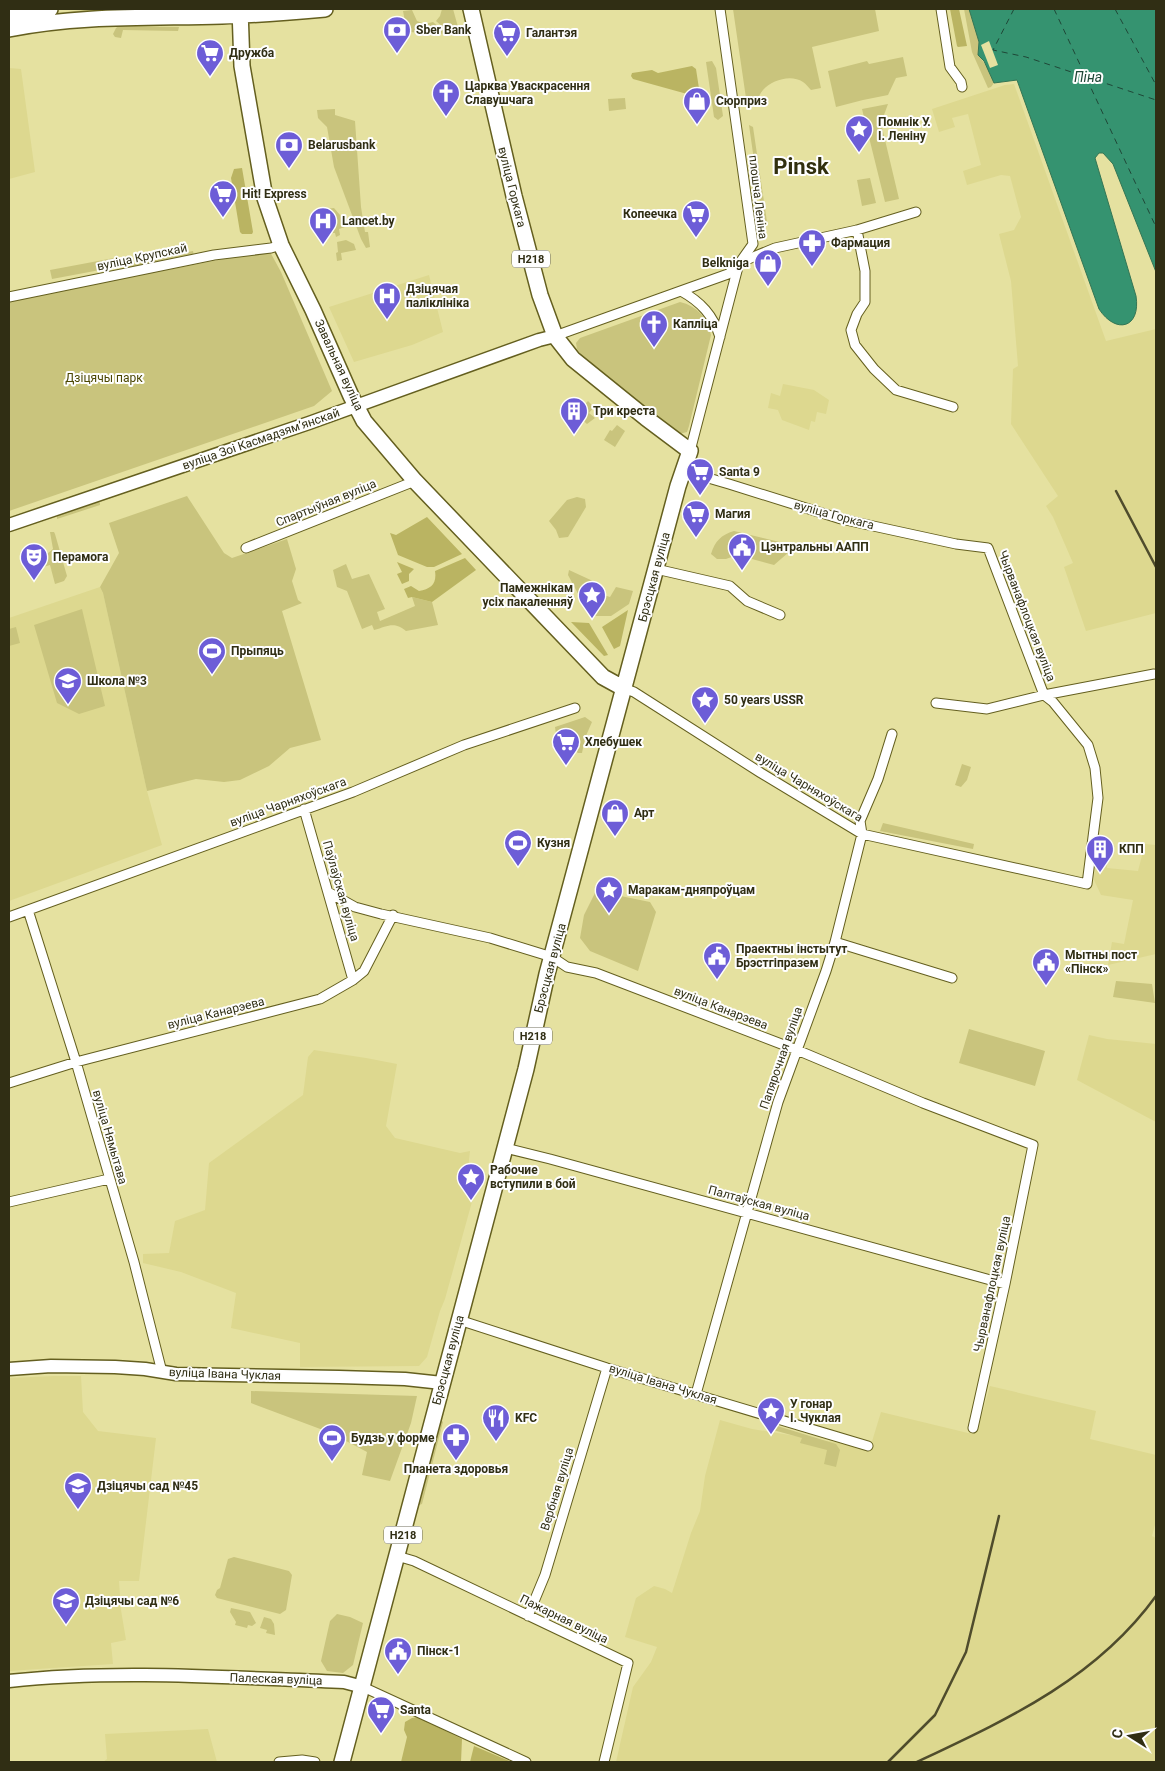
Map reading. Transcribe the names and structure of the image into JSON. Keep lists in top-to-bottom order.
{
  "streets": {
    "main road": [
      "вуліца Горкага",
      "Н218",
      "Завальная вуліца",
      "Брэсцкая вуліца"
    ],
    "street": [
      "плошча Леніна",
      "вуліца Крупскай",
      "вуліца Зоі Касмадзямʼянскай",
      "Спартыўная вуліца",
      "Чырванафлоцкая вуліца",
      "вуліца Чарняхоўскага",
      "Паўлаўская вуліца",
      "вуліца Канарэева",
      "Папярочная вуліца",
      "вуліца Нямытава",
      "Палтаўская вуліца",
      "вуліца Івана Чуклая",
      "Вербная вуліца",
      "Пажарная вуліца",
      "Палеская вуліца"
    ]
  },
  "crossings": [
    ["вуліца Горкага", "вуліца Зоі Касмадзямʼянскай"],
    ["вуліца Горкага", "Брэсцкая вуліца"],
    ["вуліца Горкага", "Чырванафлоцкая вуліца"],
    ["плошча Леніна", "вуліца Зоі Касмадзямʼянскай"],
    ["плошча Леніна", "Брэсцкая вуліца"],
    ["вуліца Крупскай", "Завальная вуліца"],
    ["Завальная вуліца", "вуліца Зоі Касмадзямʼянскай"],
    ["Завальная вуліца", "Спартыўная вуліца"],
    ["Завальная вуліца", "Брэсцкая вуліца"],
    ["Завальная вуліца", "вуліца Чарняхоўскага"],
    ["вуліца Зоі Касмадзямʼянскай", "Брэсцкая вуліца"],
    ["Брэсцкая вуліца", "вуліца Чарняхоўскага"],
    ["Брэсцкая вуліца", "вуліца Канарэева"],
    ["Брэсцкая вуліца", "Палтаўская вуліца"],
    ["Брэсцкая вуліца", "вуліца Івана Чуклая"],
    ["Брэсцкая вуліца", "Пажарная вуліца"],
    ["Брэсцкая вуліца", "Палеская вуліца"],
    ["Чырванафлоцкая вуліца", "вуліца Чарняхоўскага"],
    ["Чырванафлоцкая вуліца", "вуліца Канарэева"],
    ["Чырванафлоцкая вуліца", "Палтаўская вуліца"],
    ["вуліца Чарняхоўскага", "Паўлаўская вуліца"],
    ["вуліца Чарняхоўскага", "Папярочная вуліца"],
    ["вуліца Чарняхоўскага", "вуліца Нямытава"],
    ["Паўлаўская вуліца", "вуліца Канарэева"],
    ["вуліца Канарэева", "Папярочная вуліца"],
    ["вуліца Канарэева", "вуліца Нямытава"],
    ["Папярочная вуліца", "Палтаўская вуліца"],
    ["Папярочная вуліца", "вуліца Івана Чуклая"],
    ["вуліца Нямытава", "вуліца Івана Чуклая"],
    ["вуліца Івана Чуклая", "Вербная вуліца"],
    ["Вербная вуліца", "Пажарная вуліца"]
  ],
  "districts": ["Pinsk"],
  "water": ["Піна"],
  "parks": ["Дзіцячы парк"],
  "places": {
    "bank": ["Sber Bank", "Belarusbank"],
    "supermarket": [
      "Галантэя",
      "Дружба",
      "Hit! Express",
      "Копеечка",
      "Santa 9",
      "Магия",
      "Хлебушек",
      "Santa"
    ],
    "church": ["Царква Уваскрасення Славушчага", "Капліца"],
    "shop": ["Сюрприз", "Belkniga", "Арт"],
    "place": [
      "Помнік У. І. Леніну",
      "Памежнікам усіх пакаленняў",
      "50 years USSR",
      "Маракам-дняпроўцам",
      "Рабочие вступили в бой",
      "У гонар І. Чуклая"
    ],
    "hospital": ["Lancet.by", "Дзіцячая паліклініка"],
    "pharmacy": ["Фармация", "Планета здоровья"],
    "building": ["Три креста", "КПП"],
    "public building": [
      "Цэнтральны ААПП",
      "Праектны інстытут Брэстгіпразем",
      "Мытны пост «Пінск»",
      "Пінск-1"
    ],
    "theatre": ["Перамога"],
    "sports": ["Прыпяць", "Кузня", "Будзь у форме"],
    "school or university": ["Школа №3", "Дзіцячы сад №45", "Дзіцячы сад №6"],
    "restaurant": ["KFC"]
  },
  "north": "left"
}
